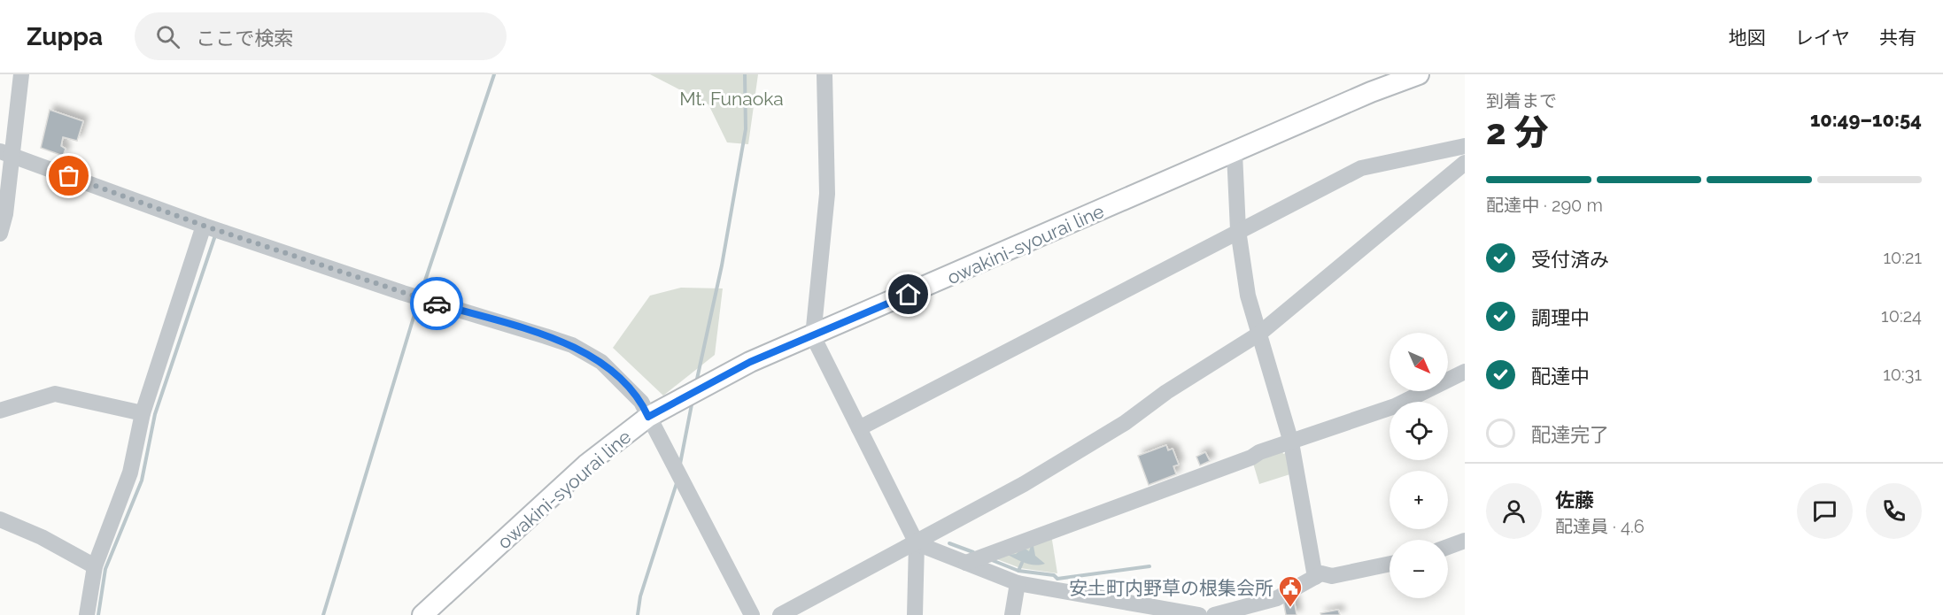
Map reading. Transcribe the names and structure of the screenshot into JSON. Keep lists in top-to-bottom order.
{
  "streets": {
    "main road": ["owakini-syourai line"]
  },
  "parks": ["Mt. Funaoka"],
  "places": {
    "public building": ["安土町内野草の根集会所"]
  },
  "north": "bottom right",
  "page": {
    "header": "Zuppa",
    "search": "ここで検索",
    "nav": ["地図", "レイヤ", "共有"],
    "heading": ["2 分", "到着まで", "10:49–10:54"],
    "panel": ["佐藤", "配達員 · 4.6"],
    "bar": "配達中 · 290 m",
    "list": [
      ["受付済み", "10:21"],
      ["調理中", "10:24"],
      ["配達中", "10:31"],
      "配達完了"
    ],
    "map_buttons": ["+", "−"]
  }
}
